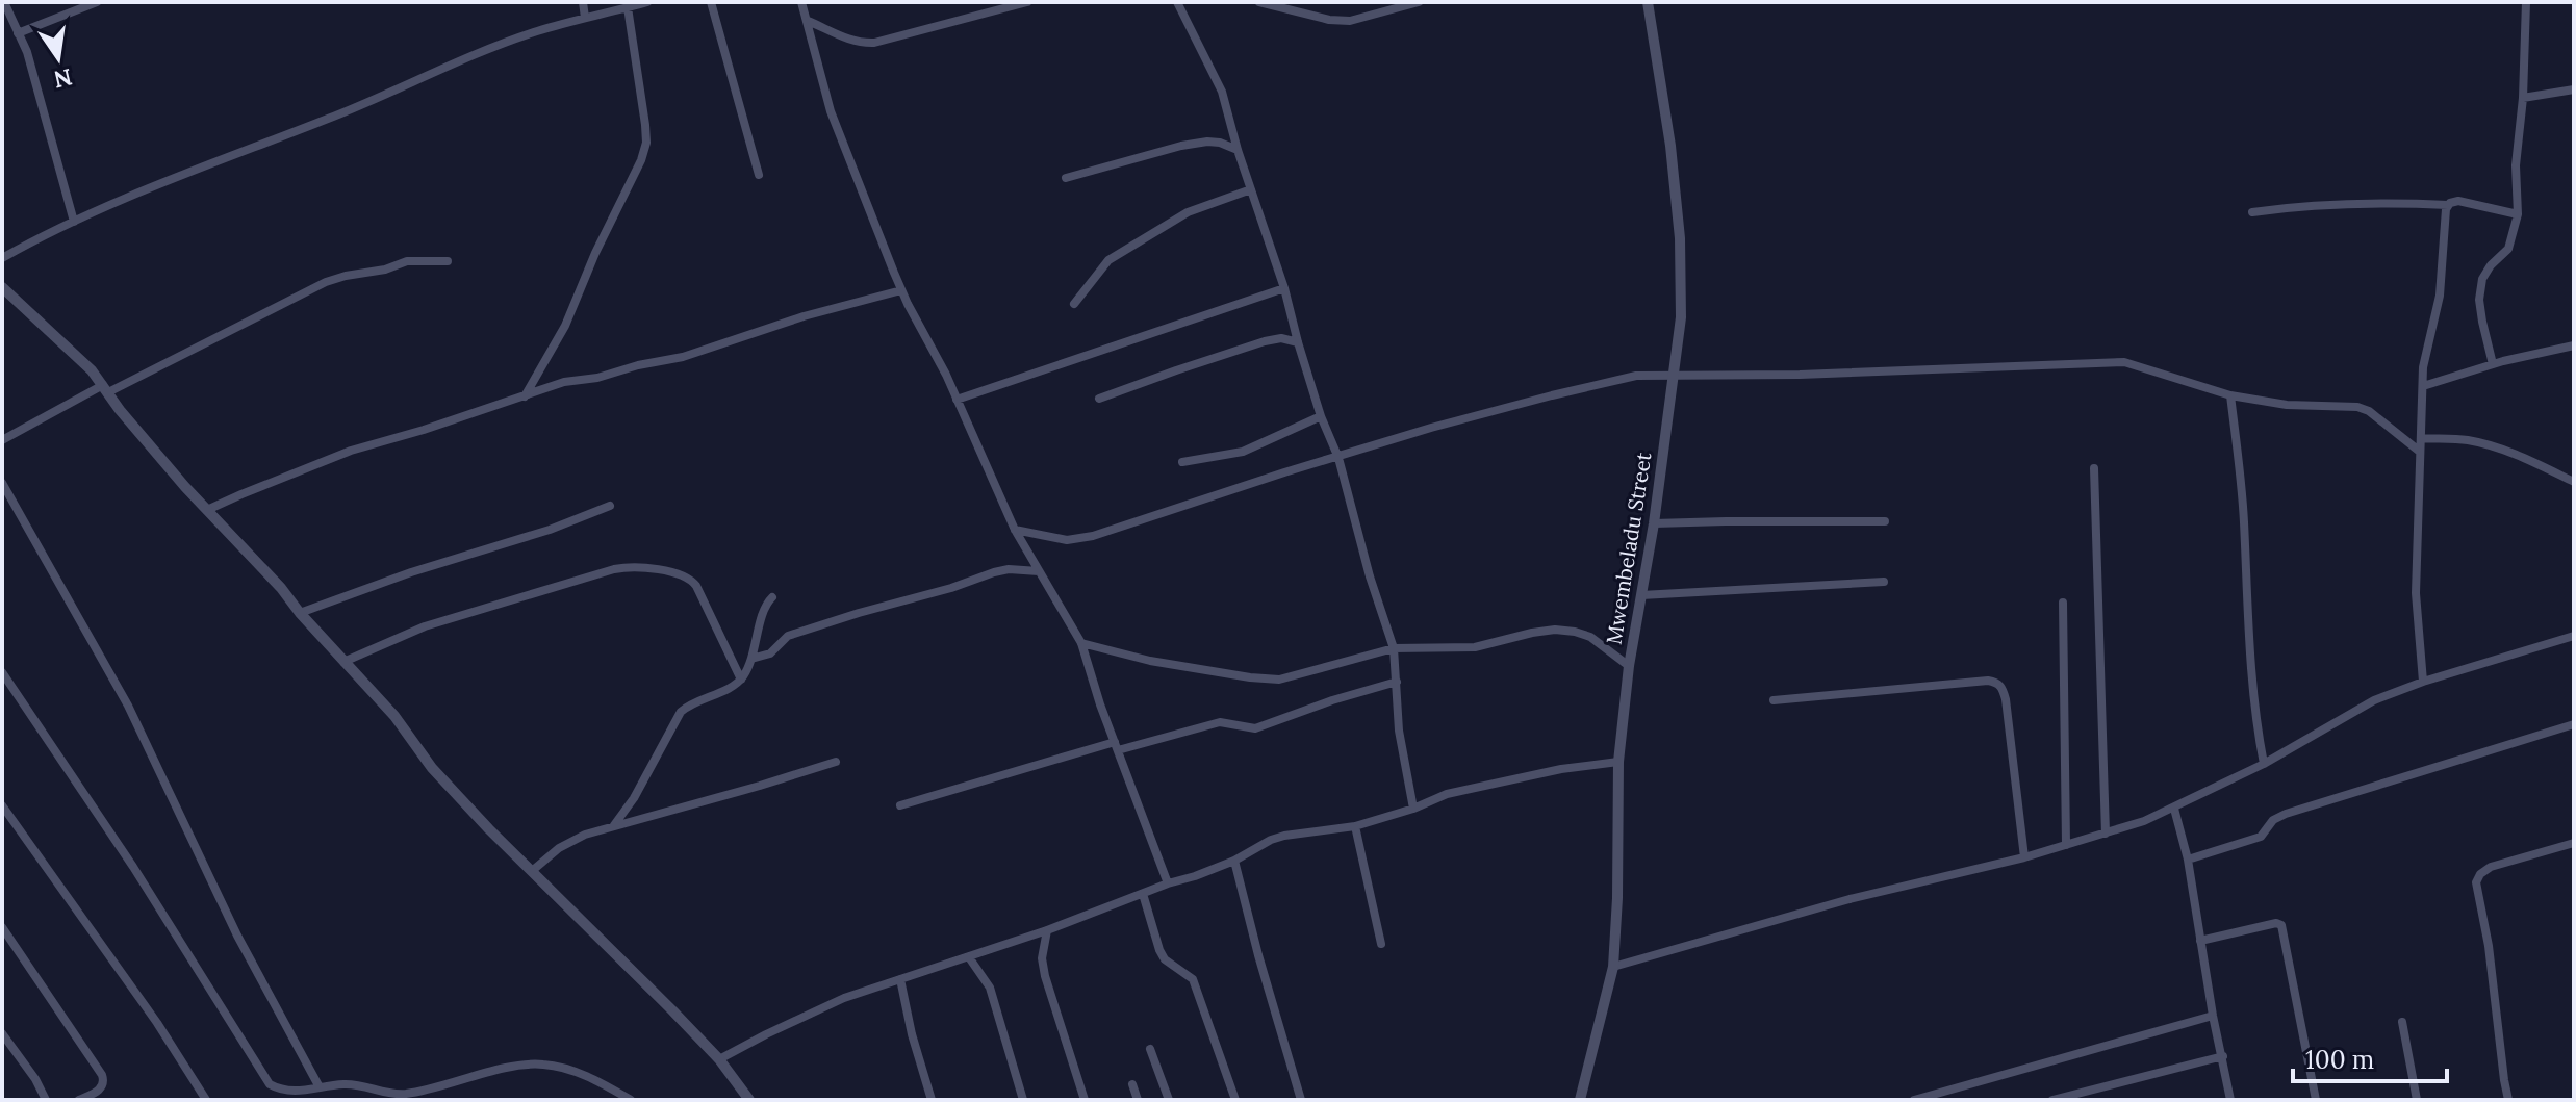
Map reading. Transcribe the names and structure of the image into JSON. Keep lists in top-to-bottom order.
{
  "streets": {
    "street": ["Mwembeladu Street"]
  },
  "scale_bar": "100 m",
  "north": "bottom"
}
